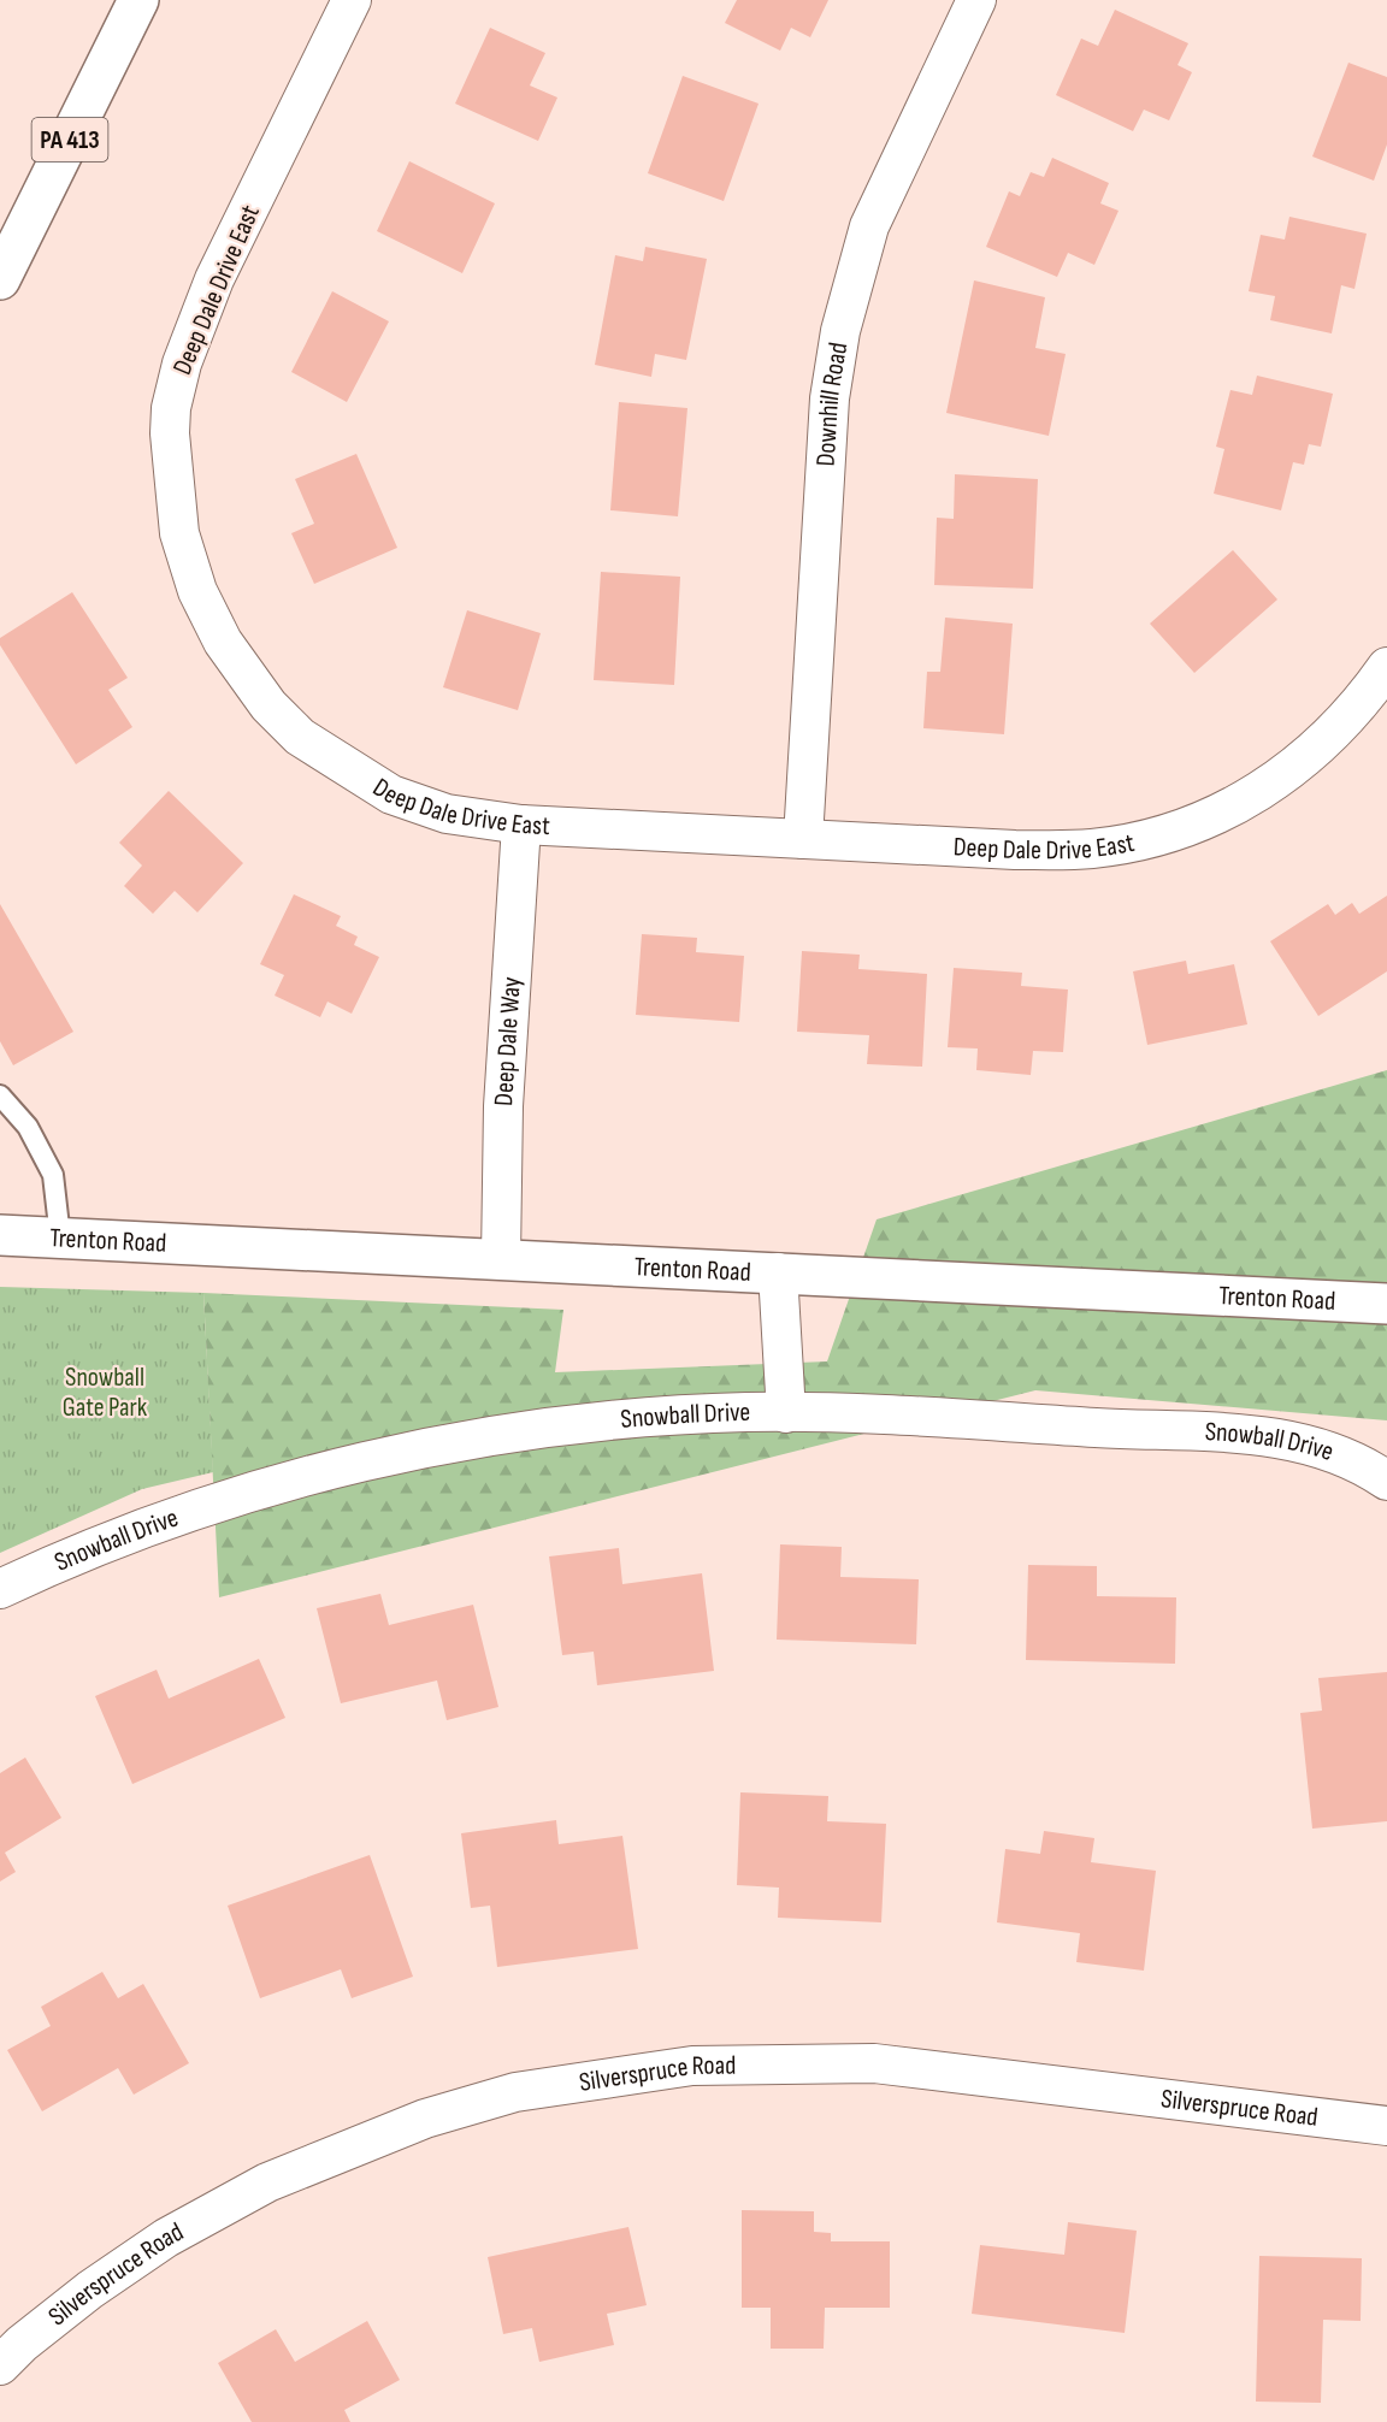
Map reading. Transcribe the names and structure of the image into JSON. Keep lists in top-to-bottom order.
{
  "streets": {
    "main road": ["PA 413", "Trenton Road"],
    "street": [
      "Deep Dale Drive East",
      "Downhill Road",
      "Deep Dale Way",
      "Snowball Drive",
      "Silverspruce Road"
    ]
  },
  "crossings": [
    ["Deep Dale Drive East", "Downhill Road"],
    ["Deep Dale Drive East", "Deep Dale Way"],
    ["Deep Dale Way", "Trenton Road"]
  ],
  "parks": ["Snowball Gate Park"]
}
